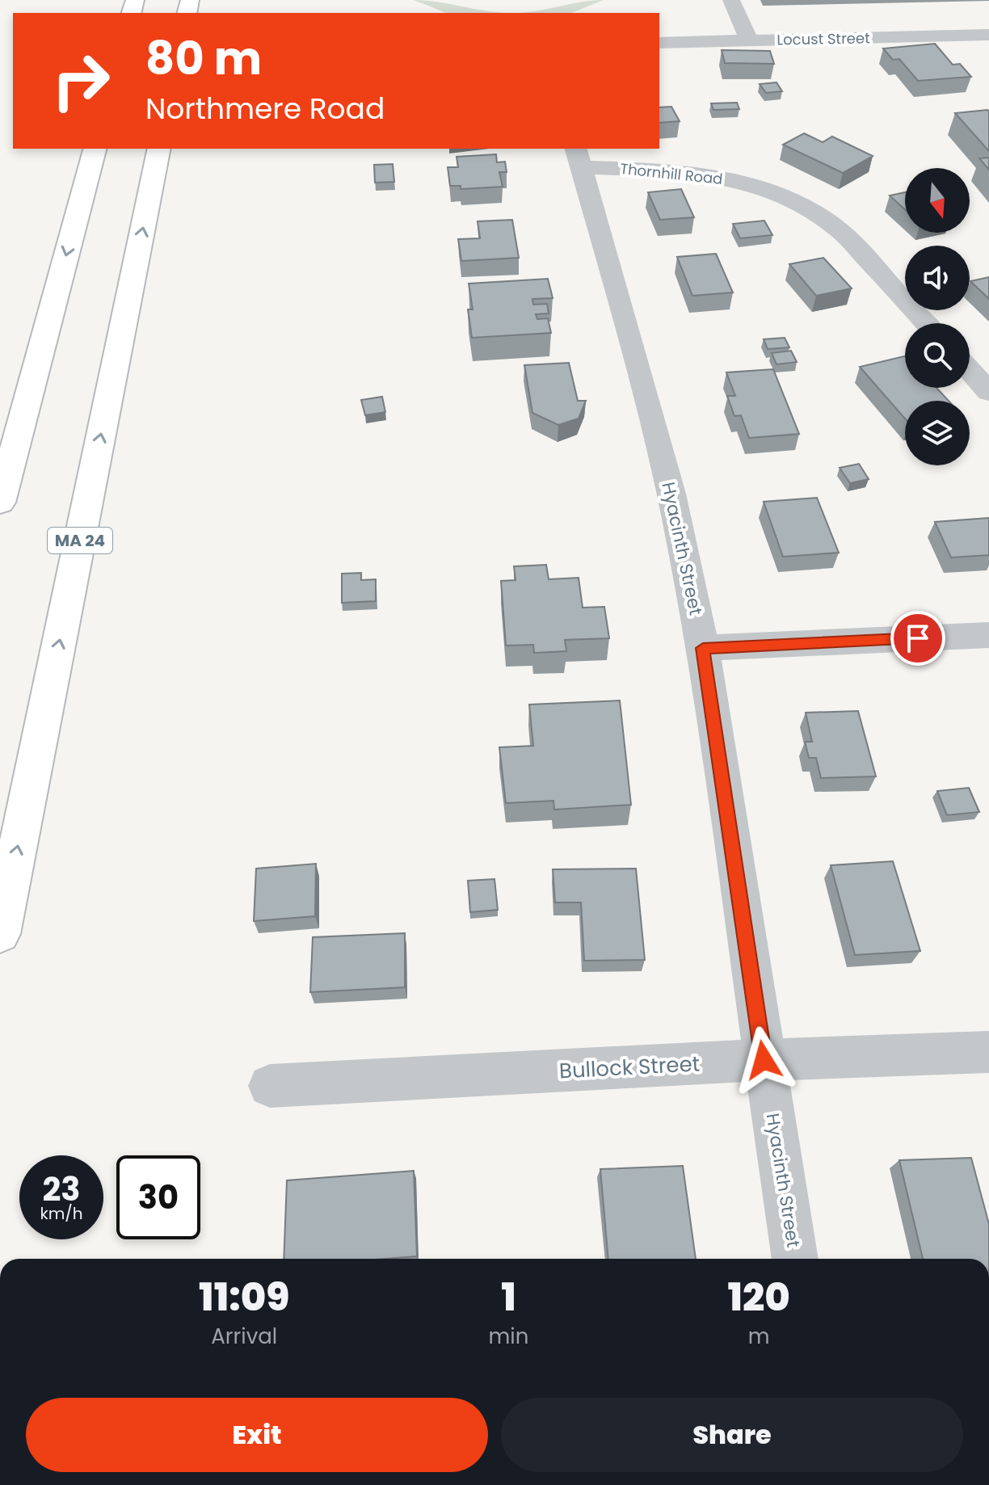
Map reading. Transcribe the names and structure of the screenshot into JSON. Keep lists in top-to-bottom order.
{
  "streets": {
    "highway": ["MA 24"],
    "street": [
      "Locust Street",
      "Thornhill Road",
      "Hyacinth Street",
      "Bullock Street"
    ]
  },
  "crossings": [
    ["Thornhill Road", "Hyacinth Street"],
    ["Hyacinth Street", "Bullock Street"]
  ],
  "north": "bottom",
  "page": {
    "turn": ["80 m", "Northmere Road"],
    "speed": "23 km/h",
    "limit": "30",
    "eta": [
      "11:09",
      "Arrival",
      "1",
      "min",
      "120",
      "m"
    ],
    "buttons": ["Exit", "Share"]
  }
}
